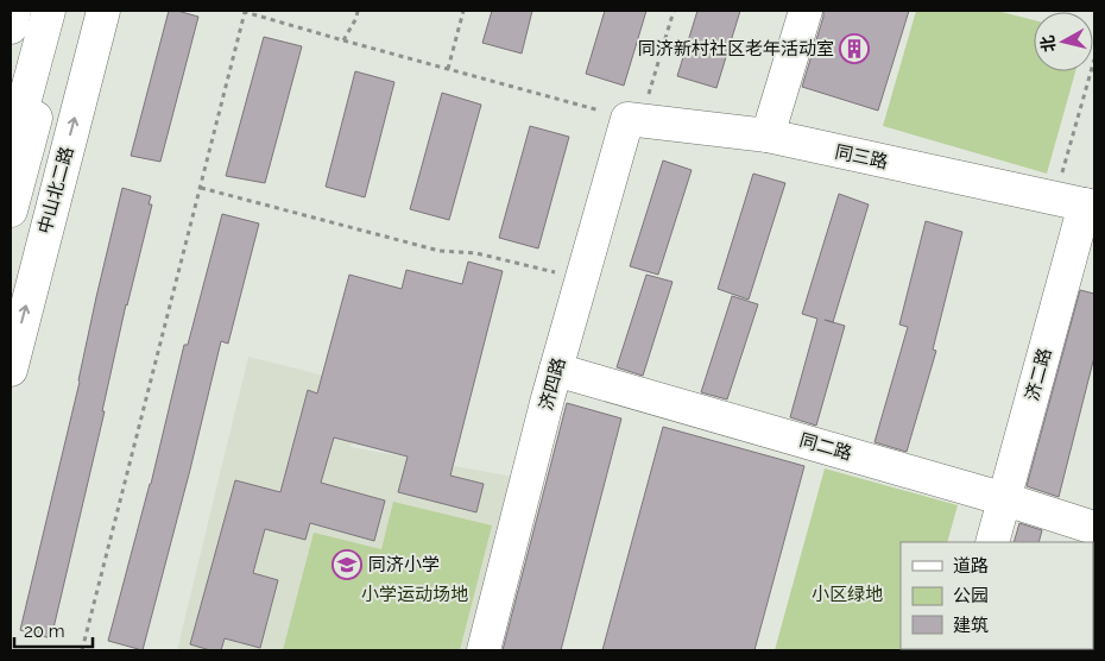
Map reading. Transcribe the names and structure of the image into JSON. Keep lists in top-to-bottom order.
{
  "streets": {
    "main road": [
      "同三路",
      "中山北二路",
      "济二路",
      "济四路",
      "同二路"
    ]
  },
  "crossings": [
    ["同三路", "济二路"],
    ["同三路", "济四路"],
    ["济二路", "同二路"],
    ["济四路", "同二路"]
  ],
  "parks": ["小学运动场地", "小区绿地"],
  "places": {
    "building": ["同济新村社区老年活动室"],
    "school or university": ["同济小学"]
  },
  "legend": ["道路", "公园", "建筑"],
  "scale_bar": "20 m",
  "north": "left"
}
